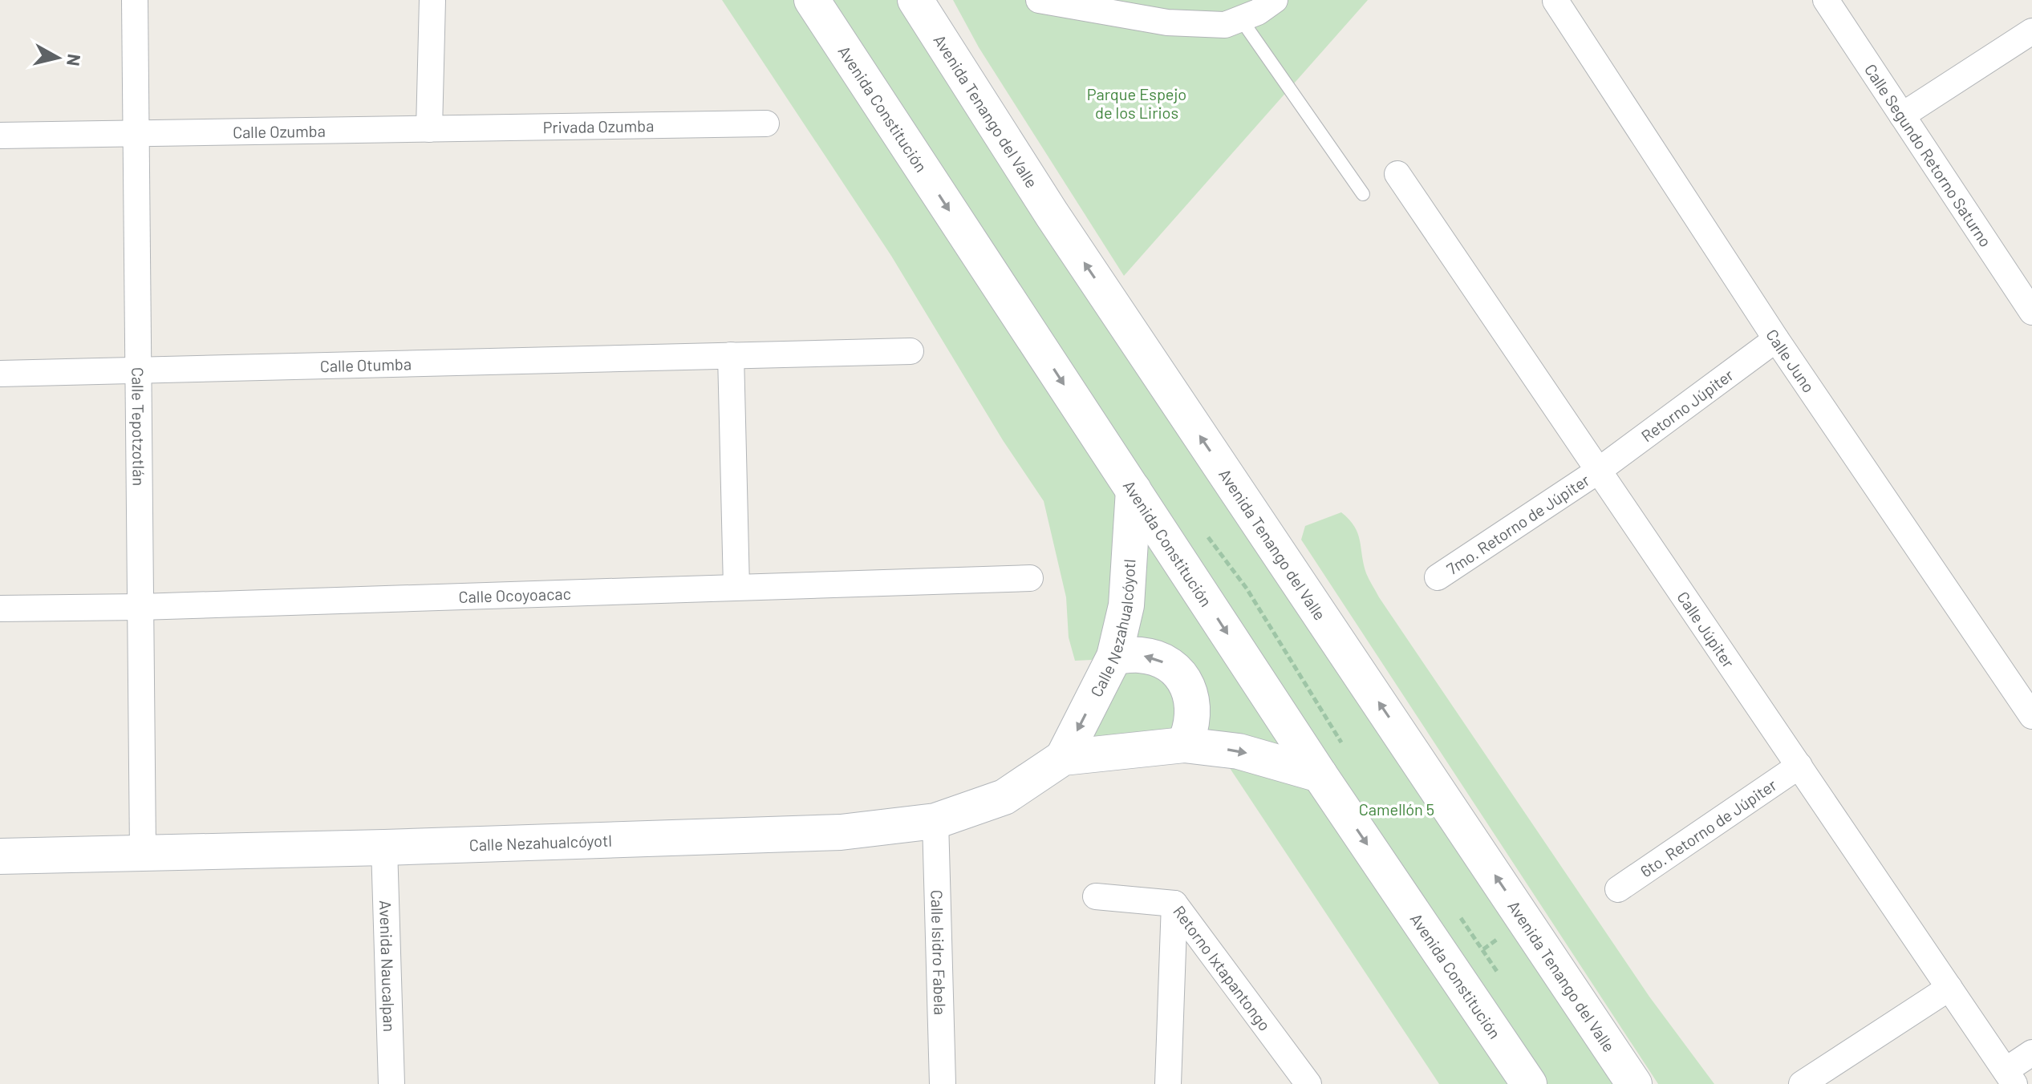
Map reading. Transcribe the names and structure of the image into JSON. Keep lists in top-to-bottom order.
{
  "streets": {
    "main road": ["Avenida Constitución", "Avenida Tenango del Valle", "Calle Nezahualcóyotl"],
    "street": [
      "Privada Ozumba",
      "Calle Ozumba",
      "Calle Segundo Retorno Saturno",
      "Calle Juno",
      "Calle Otumba",
      "Retorno Júpiter",
      "Calle Tepotzotlán",
      "7mo. Retorno de Júpiter",
      "Calle Ocoyoacac",
      "Calle Júpiter",
      "6to. Retorno de Júpiter",
      "Calle Isidro Fabela",
      "Avenida Naucalpan",
      "Retorno Ixtapantongo"
    ]
  },
  "crossings": [
    ["Avenida Constitución", "Calle Nezahualcóyotl"],
    ["Privada Ozumba", "Calle Ozumba"],
    ["Calle Ozumba", "Calle Tepotzotlán"],
    ["Calle Juno", "Retorno Júpiter"],
    ["Calle Otumba", "Calle Tepotzotlán"],
    ["Retorno Júpiter", "7mo. Retorno de Júpiter"],
    ["Retorno Júpiter", "Calle Júpiter"],
    ["Calle Tepotzotlán", "Calle Ocoyoacac"],
    ["Calle Tepotzotlán", "Calle Nezahualcóyotl"],
    ["7mo. Retorno de Júpiter", "Calle Júpiter"],
    ["Calle Nezahualcóyotl", "Calle Isidro Fabela"],
    ["Calle Nezahualcóyotl", "Avenida Naucalpan"],
    ["Calle Júpiter", "6to. Retorno de Júpiter"]
  ],
  "one_way": ["Avenida Constitución", "Avenida Tenango del Valle"],
  "parks": ["Parque Espejo de los Lirios", "Camellón 5"],
  "north": "right"
}
